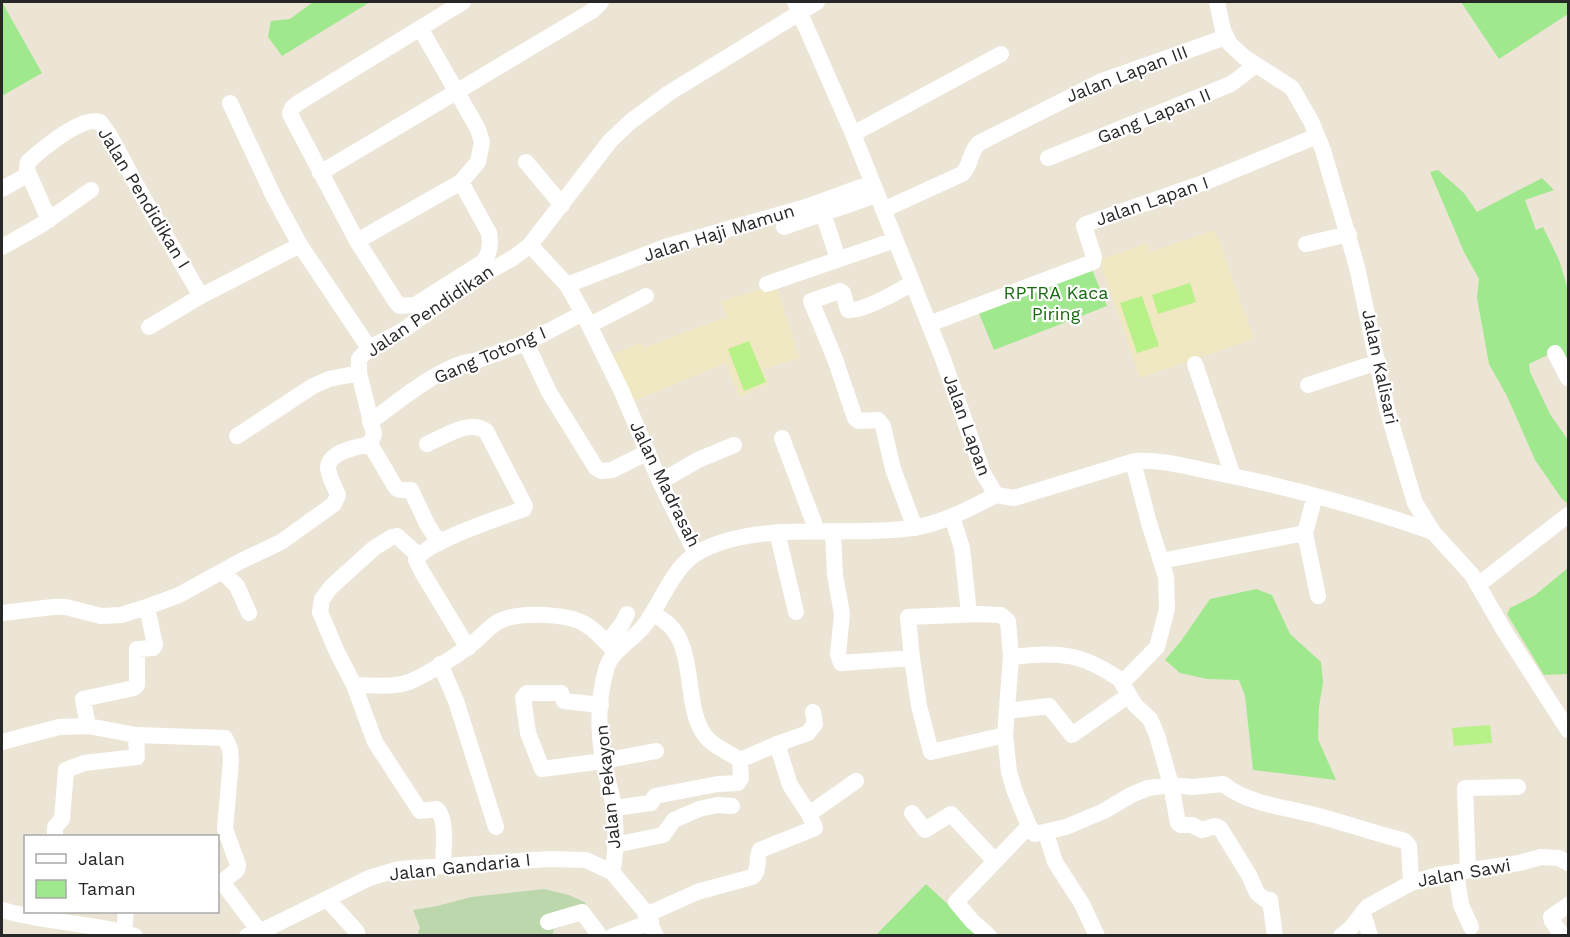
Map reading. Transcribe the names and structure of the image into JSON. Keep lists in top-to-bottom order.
{
  "streets": {
    "street": [
      "Jalan Lapan III",
      "Gang Lapan II",
      "Jalan Pendidikan I",
      "Jalan Lapan I",
      "Jalan Haji Mamun",
      "Jalan Pendidikan",
      "Gang Totong I",
      "Jalan Kalisari",
      "Jalan Lapan",
      "Jalan Madrasah",
      "Jalan Pekayon",
      "Jalan Gandaria I",
      "Jalan Sawi"
    ]
  },
  "crossings": [
    ["Jalan Lapan III", "Jalan Kalisari"],
    ["Jalan Lapan III", "Jalan Lapan"],
    ["Gang Lapan II", "Jalan Kalisari"],
    ["Jalan Lapan I", "Jalan Kalisari"],
    ["Jalan Lapan I", "Jalan Lapan"],
    ["Jalan Haji Mamun", "Jalan Lapan"],
    ["Jalan Haji Mamun", "Jalan Madrasah"],
    ["Jalan Pendidikan", "Gang Totong I"],
    ["Jalan Pendidikan", "Jalan Lapan"],
    ["Jalan Pendidikan", "Jalan Madrasah"],
    ["Gang Totong I", "Jalan Madrasah"],
    ["Jalan Kalisari", "Jalan Lapan"],
    ["Jalan Lapan", "Jalan Madrasah"],
    ["Jalan Madrasah", "Jalan Pekayon"],
    ["Jalan Pekayon", "Jalan Gandaria I"]
  ],
  "parks": ["RPTRA Kaca Piring"],
  "legend": ["Jalan", "Taman"]
}
